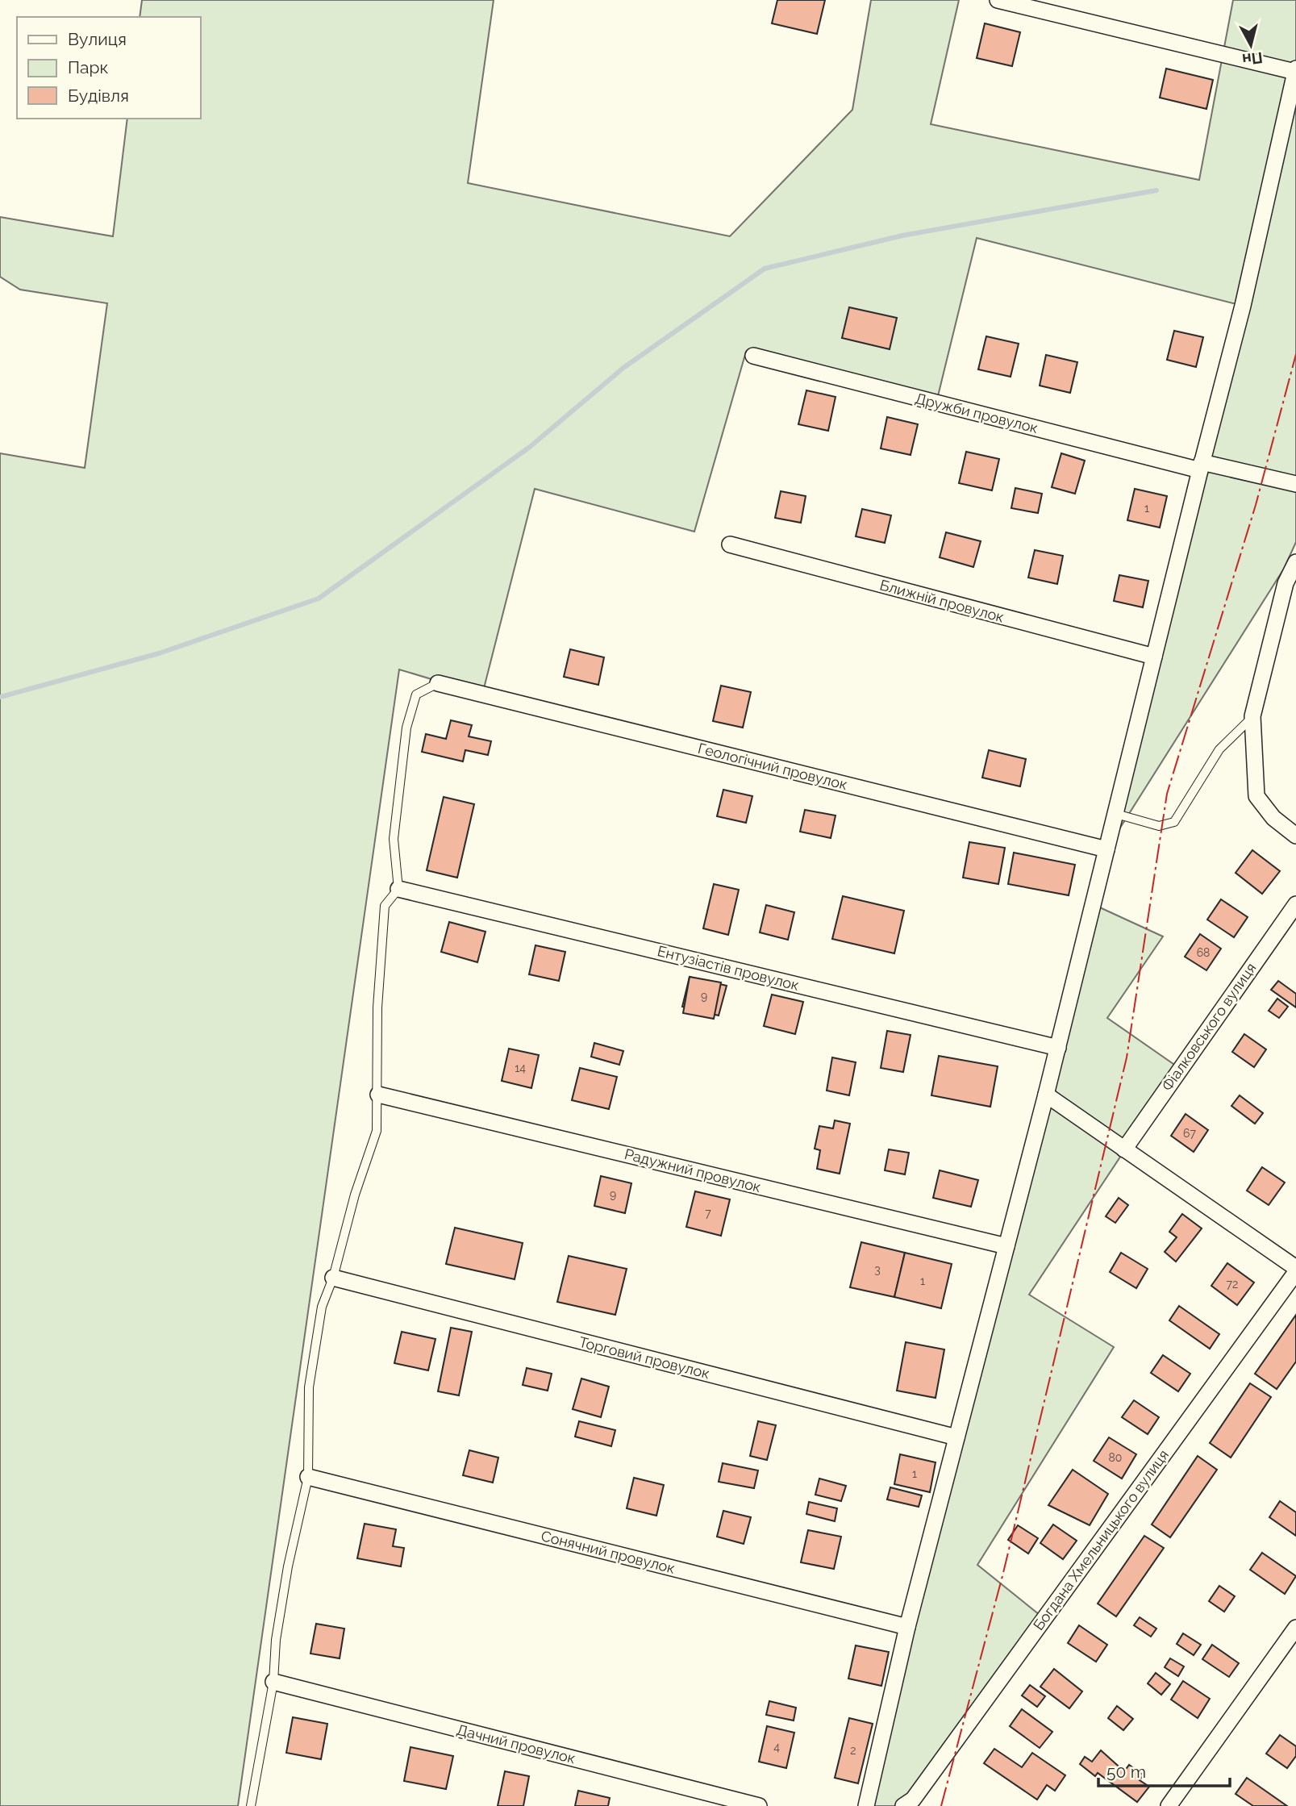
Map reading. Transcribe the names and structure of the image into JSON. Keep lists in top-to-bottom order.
{
  "streets": {
    "street": [
      "Дружби провулок",
      "Ближній провулок",
      "Геологічний провулок",
      "Ентузіастів провулок",
      "Фіалковського вулиця",
      "Радужний провулок",
      "Торговий провулок",
      "Богдана Хмельницького вулиця",
      "Сонячний провулок",
      "Дачний провулок"
    ]
  },
  "house_numbers": [
    "1",
    "68",
    "9",
    "14",
    "67",
    "9",
    "7",
    "3",
    "1",
    "72",
    "80",
    "1",
    "4",
    "2"
  ],
  "legend": ["Вулиця", "Парк", "Будівля"],
  "scale_bar": "50 m",
  "north": "bottom"
}
